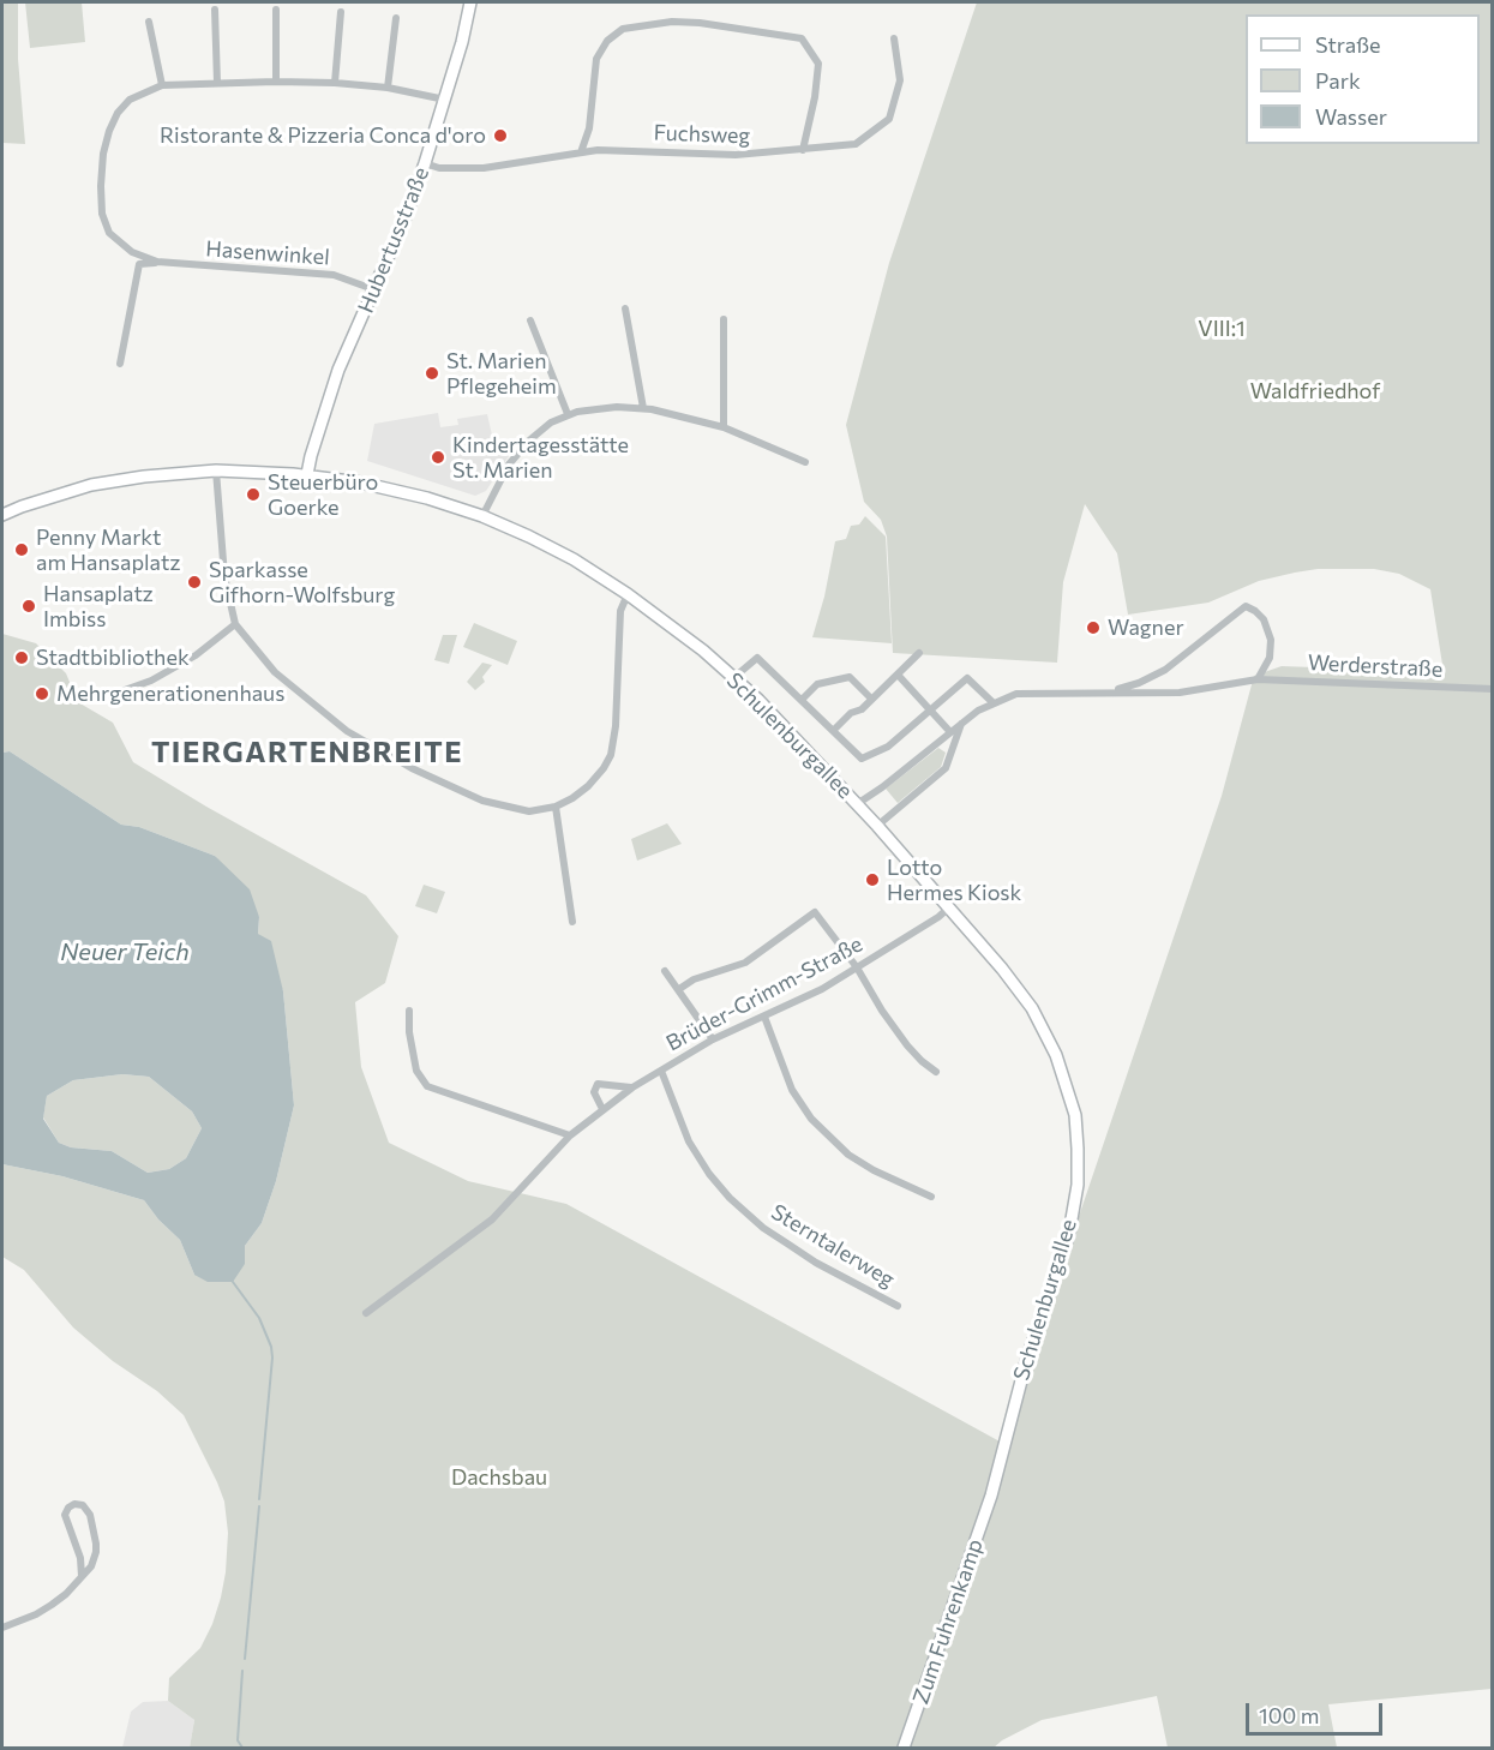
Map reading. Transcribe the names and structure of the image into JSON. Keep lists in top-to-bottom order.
{
  "streets": {
    "street": [
      "Fuchsweg",
      "Hubertusstraße",
      "Hasenwinkel",
      "Werderstraße",
      "Schulenburgallee",
      "Brüder-Grimm-Straße",
      "Sterntalerweg",
      "Zum Fuhrenkamp"
    ]
  },
  "crossings": [
    ["Fuchsweg", "Hubertusstraße"],
    ["Hubertusstraße", "Hasenwinkel"],
    ["Hubertusstraße", "Schulenburgallee"],
    ["Werderstraße", "Schulenburgallee"],
    ["Schulenburgallee", "Brüder-Grimm-Straße"],
    ["Schulenburgallee", "Zum Fuhrenkamp"],
    ["Brüder-Grimm-Straße", "Sterntalerweg"]
  ],
  "districts": ["TIERGARTENBREITE"],
  "water": ["Neuer Teich"],
  "parks": ["VIII:1", "Waldfriedhof", "Dachsbau"],
  "places": [
    "Ristorante & Pizzeria Conca d'oro",
    "St. Marien Pflegeheim",
    "Kindertagesstätte St. Marien",
    "Steuerbüro Goerke",
    "Penny Markt am Hansaplatz",
    "Sparkasse Gifhorn-Wolfsburg",
    "Hansaplatz Imbiss",
    "Wagner",
    "Stadtbibliothek",
    "Mehrgenerationenhaus",
    "Lotto Hermes Kiosk"
  ],
  "legend": ["Straße", "Park", "Wasser"],
  "scale_bar": "100 m"
}
